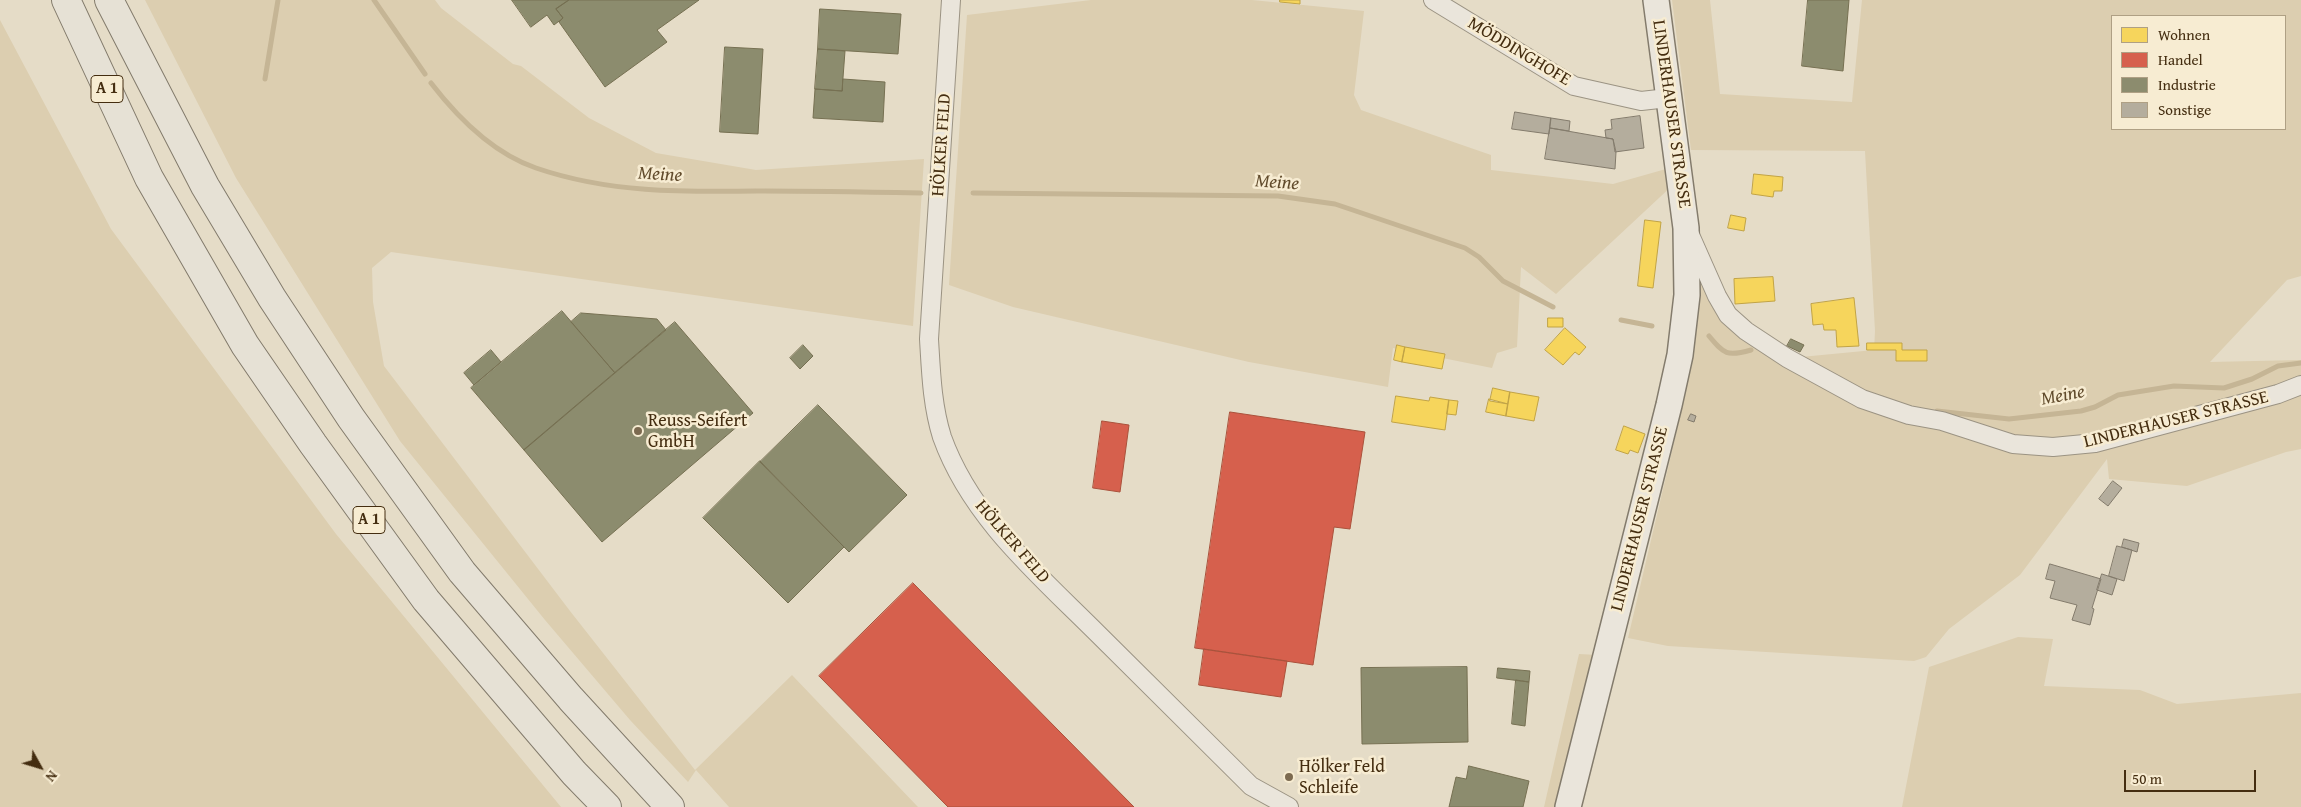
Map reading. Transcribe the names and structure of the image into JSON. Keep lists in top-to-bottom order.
{
  "streets": {
    "highway": ["A 1"],
    "main road": ["LINDERHAUSER STRASSE"],
    "street": ["MÖDDINGHOFE", "HÖLKER FELD"]
  },
  "crossings": [
    ["MÖDDINGHOFE", "LINDERHAUSER STRASSE"]
  ],
  "water": ["Meine"],
  "places": ["Reuss-Seifert GmbH", "Hölker Feld Schleife"],
  "legend": [
    "Wohnen",
    "Handel",
    "Industrie",
    "Sonstige"
  ],
  "scale_bar": "50 m",
  "north": "bottom right"
}
